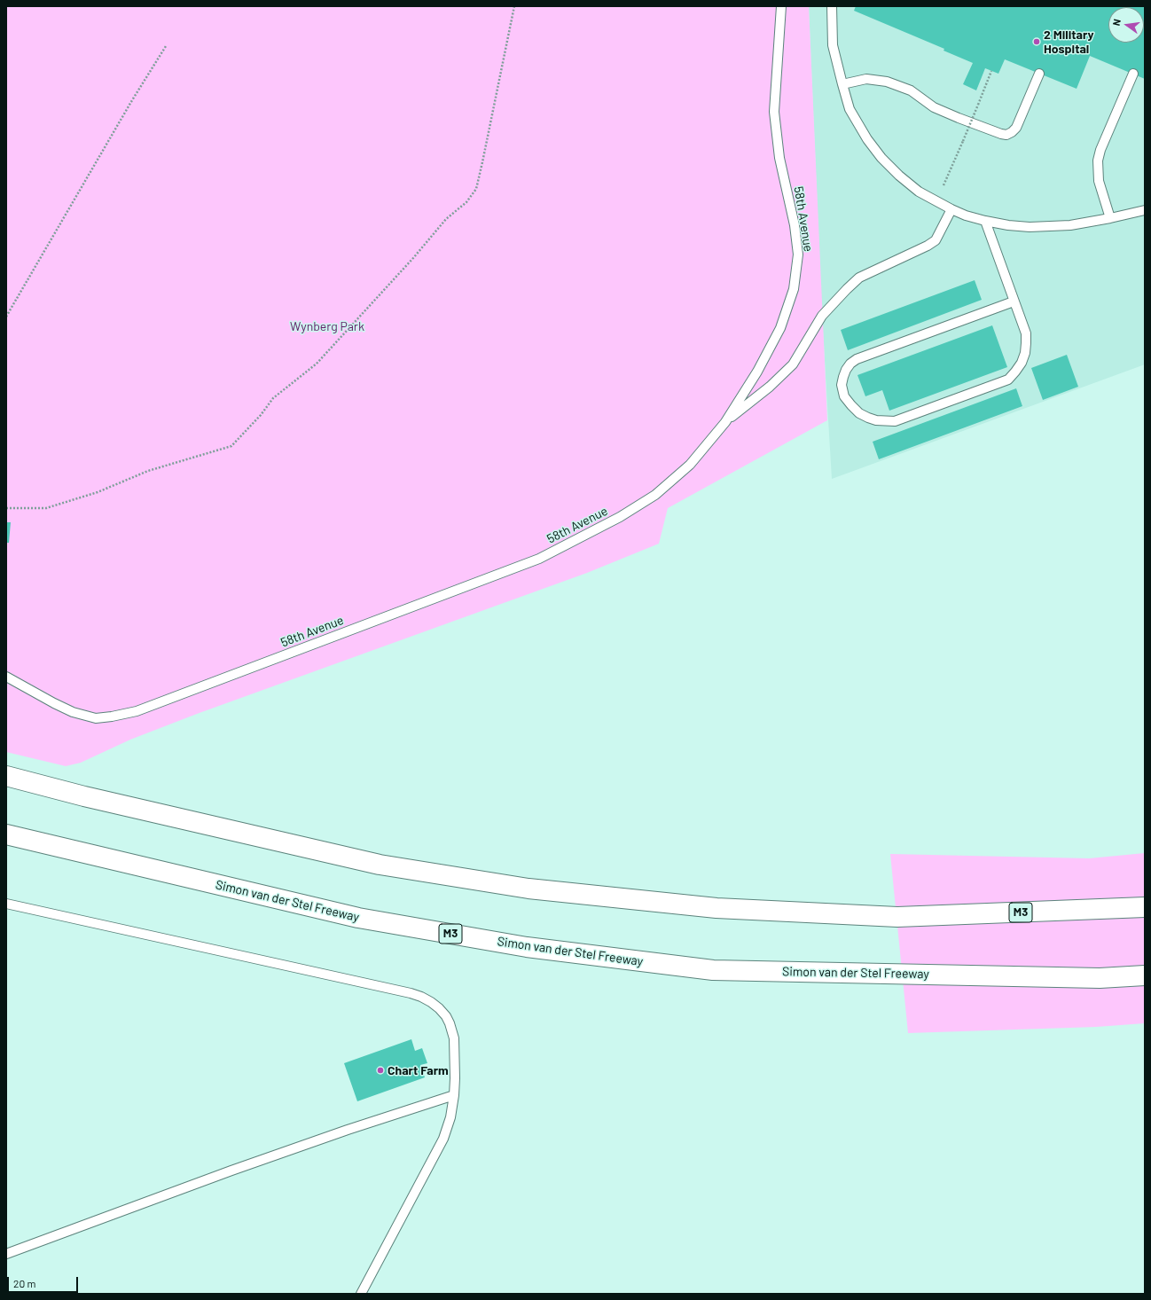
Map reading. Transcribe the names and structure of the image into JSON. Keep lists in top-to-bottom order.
{
  "streets": {
    "highway": ["Simon van der Stel Freeway", "M3"],
    "lane": ["58th Avenue"]
  },
  "parks": ["Wynberg Park"],
  "places": ["2 Military Hospital", "Chart Farm"],
  "scale_bar": "20 m",
  "north": "left"
}
